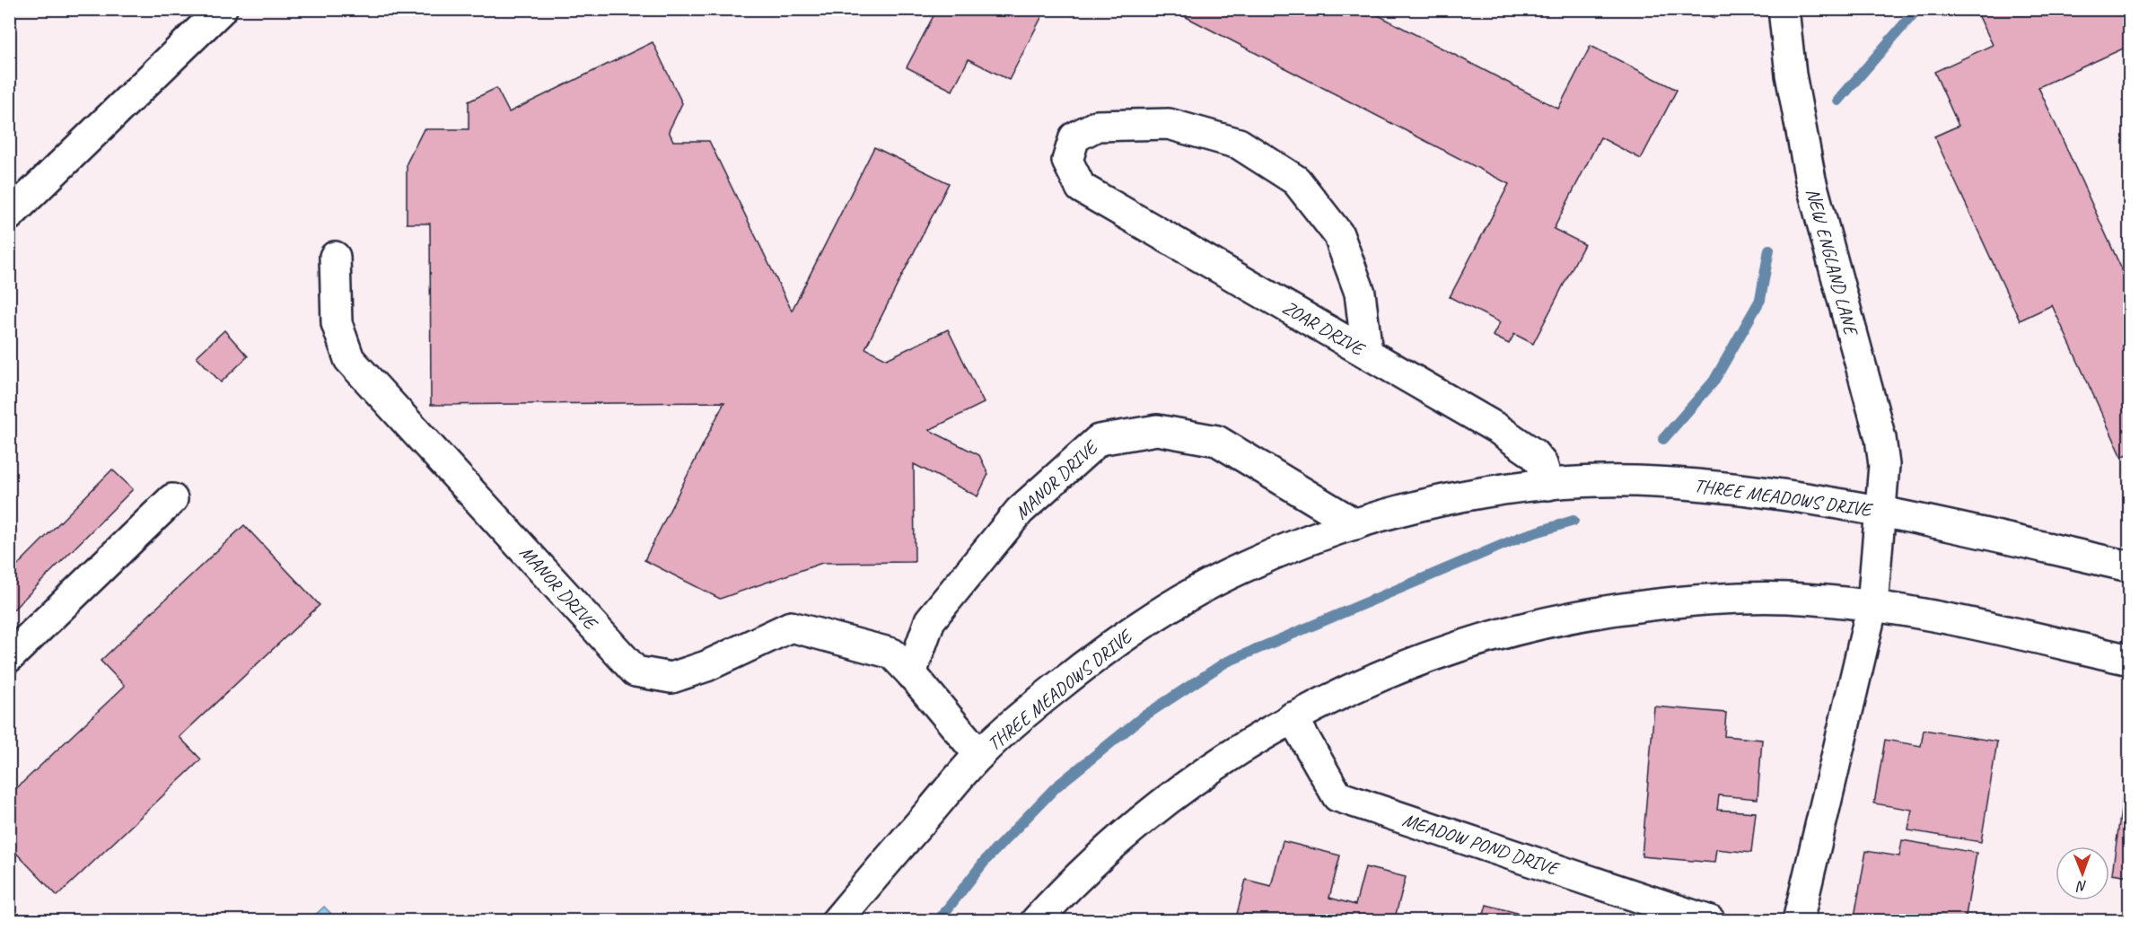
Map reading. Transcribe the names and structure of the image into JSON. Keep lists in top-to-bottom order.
{
  "streets": {
    "main road": [
      "NEW ENGLAND LANE",
      "ZOAR DRIVE",
      "MANOR DRIVE",
      "THREE MEADOWS DRIVE",
      "MEADOW POND DRIVE"
    ]
  },
  "crossings": [
    ["NEW ENGLAND LANE", "THREE MEADOWS DRIVE"],
    ["ZOAR DRIVE", "THREE MEADOWS DRIVE"],
    ["MANOR DRIVE", "THREE MEADOWS DRIVE"]
  ],
  "north": "bottom"
}
